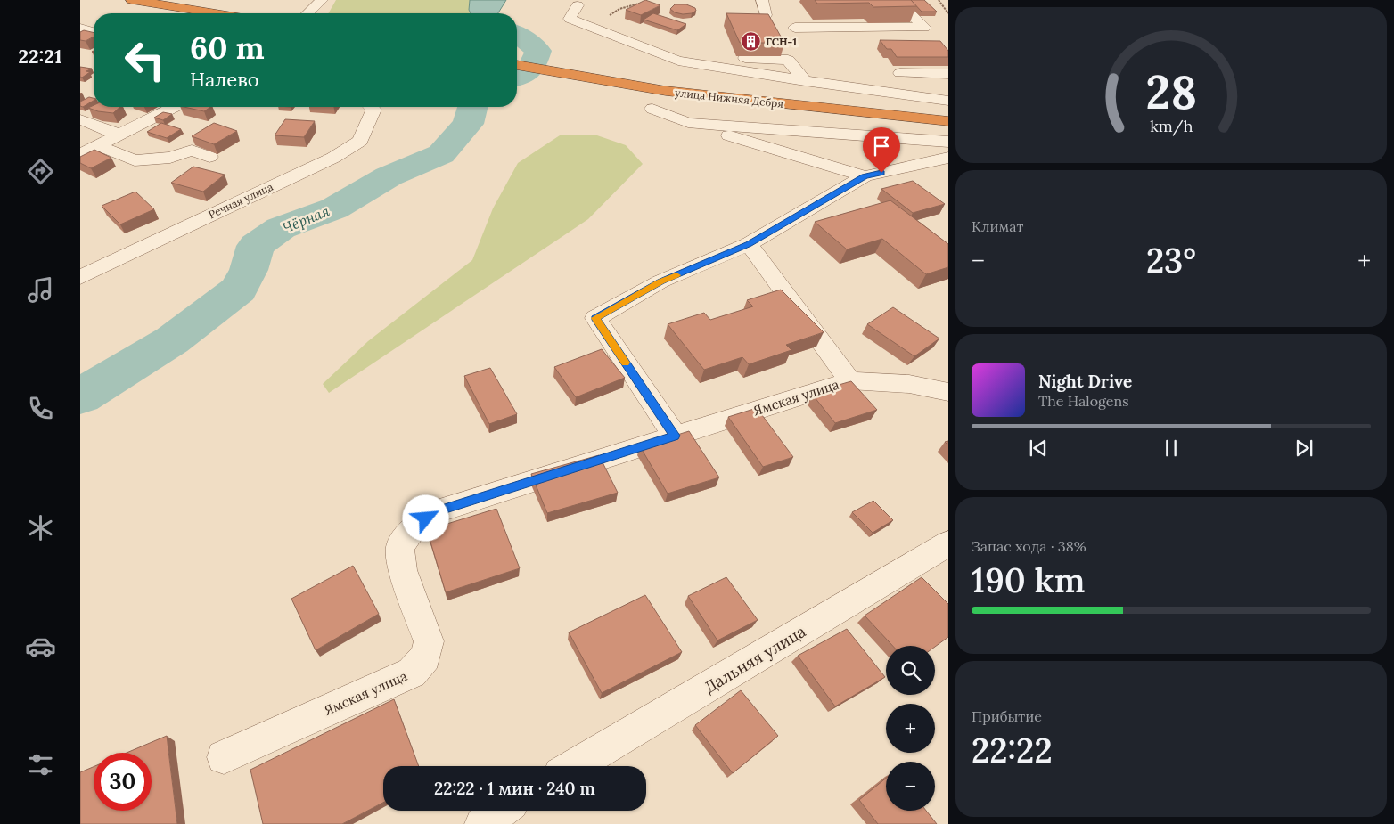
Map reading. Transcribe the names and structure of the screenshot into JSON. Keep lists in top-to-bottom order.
{
  "streets": {
    "highway": ["улица Нижняя Дебря"],
    "street": ["Речная улица", "Ямская улица", "Дальняя улица"]
  },
  "water": ["Чёрная"],
  "places": {
    "building": ["ГСН-1"]
  },
  "page": {
    "tabs": "22:21",
    "turn": ["60 m", "Налево"],
    "tile": [
      "Климат",
      ["Запас хода · 38%", "190 km"],
      ["Прибытие", "22:22"]
    ],
    "heat": ["−", "23°", "+"],
    "song": ["Night Drive", "The Halogens"],
    "map_buttons": ["+", "−"],
    "limit": "30",
    "trip": "22:22 · 1 мин · 240 m",
    "gauge": ["28", "km/h"]
  }
}
